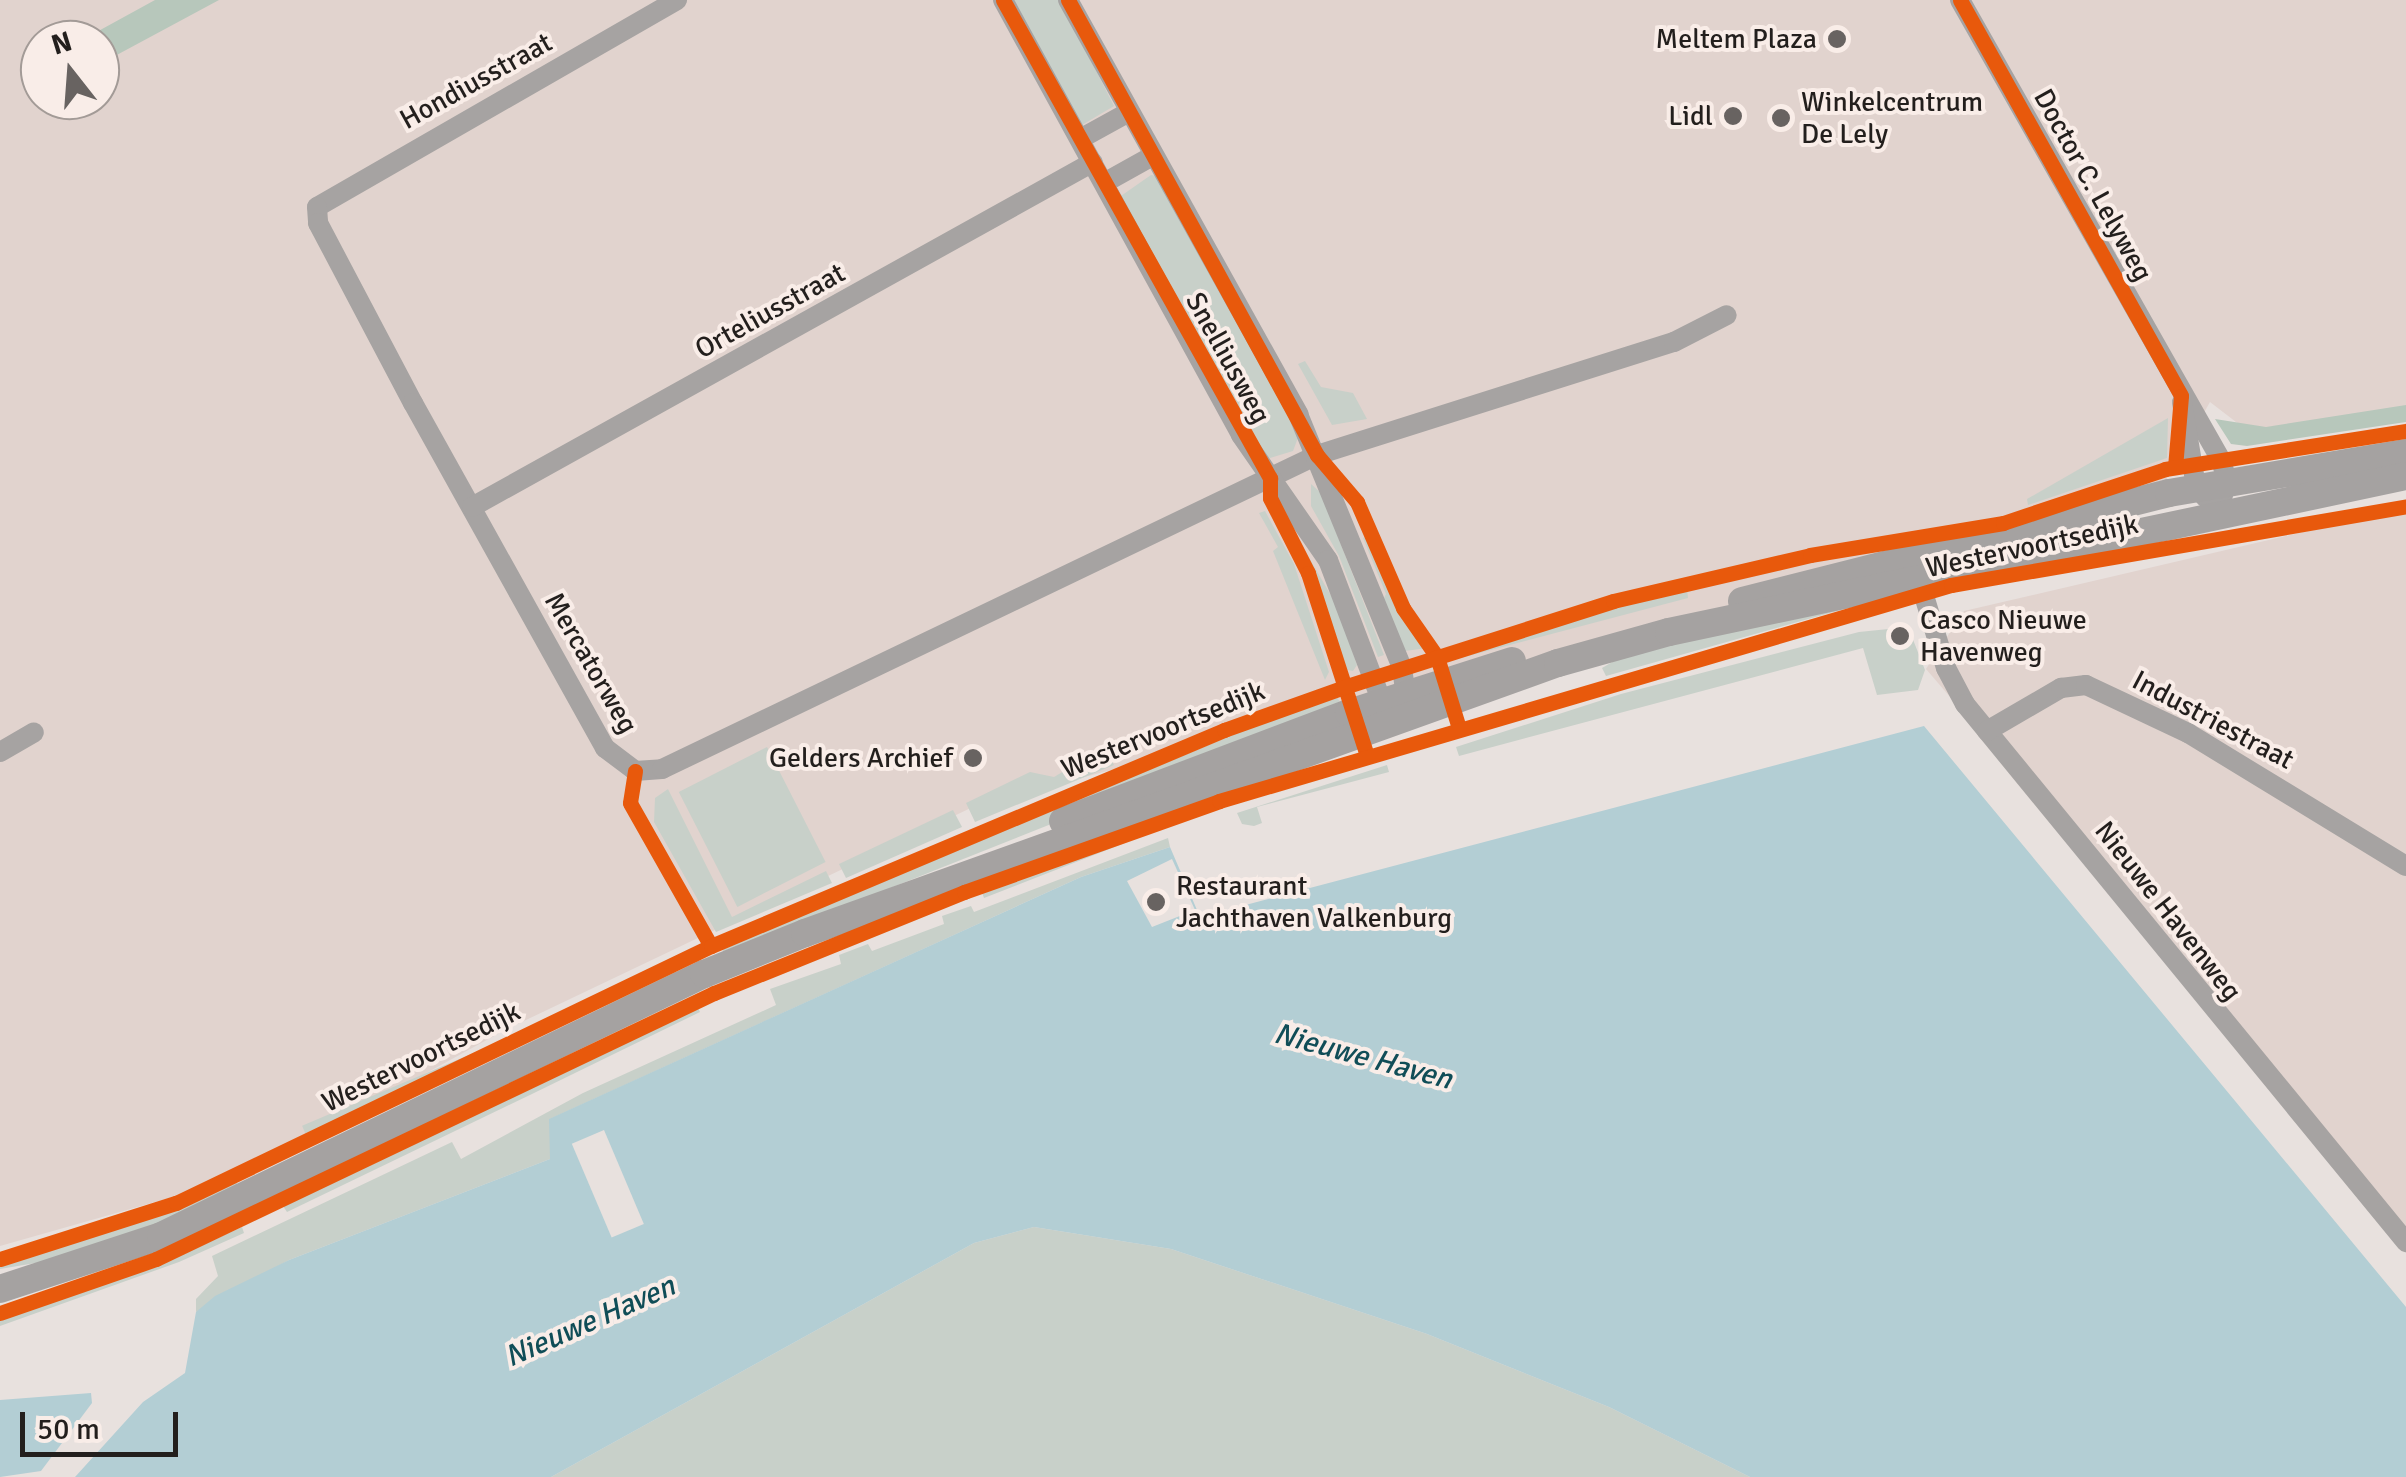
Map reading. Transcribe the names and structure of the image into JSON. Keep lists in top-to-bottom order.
{
  "streets": {
    "main road": ["Westervoortsedijk"],
    "street": [
      "Hondiusstraat",
      "Doctor C. Lelyweg",
      "Orteliusstraat",
      "Snelliusweg",
      "Mercatorweg",
      "Industriestraat",
      "Nieuwe Havenweg"
    ]
  },
  "crossings": [
    ["Hondiusstraat", "Mercatorweg"],
    ["Doctor C. Lelyweg", "Westervoortsedijk"],
    ["Orteliusstraat", "Snelliusweg"],
    ["Orteliusstraat", "Mercatorweg"],
    ["Snelliusweg", "Westervoortsedijk"],
    ["Snelliusweg", "Mercatorweg"],
    ["Westervoortsedijk", "Nieuwe Havenweg"],
    ["Industriestraat", "Nieuwe Havenweg"]
  ],
  "water": ["Nieuwe Haven"],
  "places": [
    "Meltem Plaza",
    "Lidl",
    "Winkelcentrum De Lely",
    "Casco Nieuwe Havenweg",
    "Gelders Archief",
    "Restaurant Jachthaven Valkenburg"
  ],
  "scale_bar": "50 m",
  "north": "top"
}
